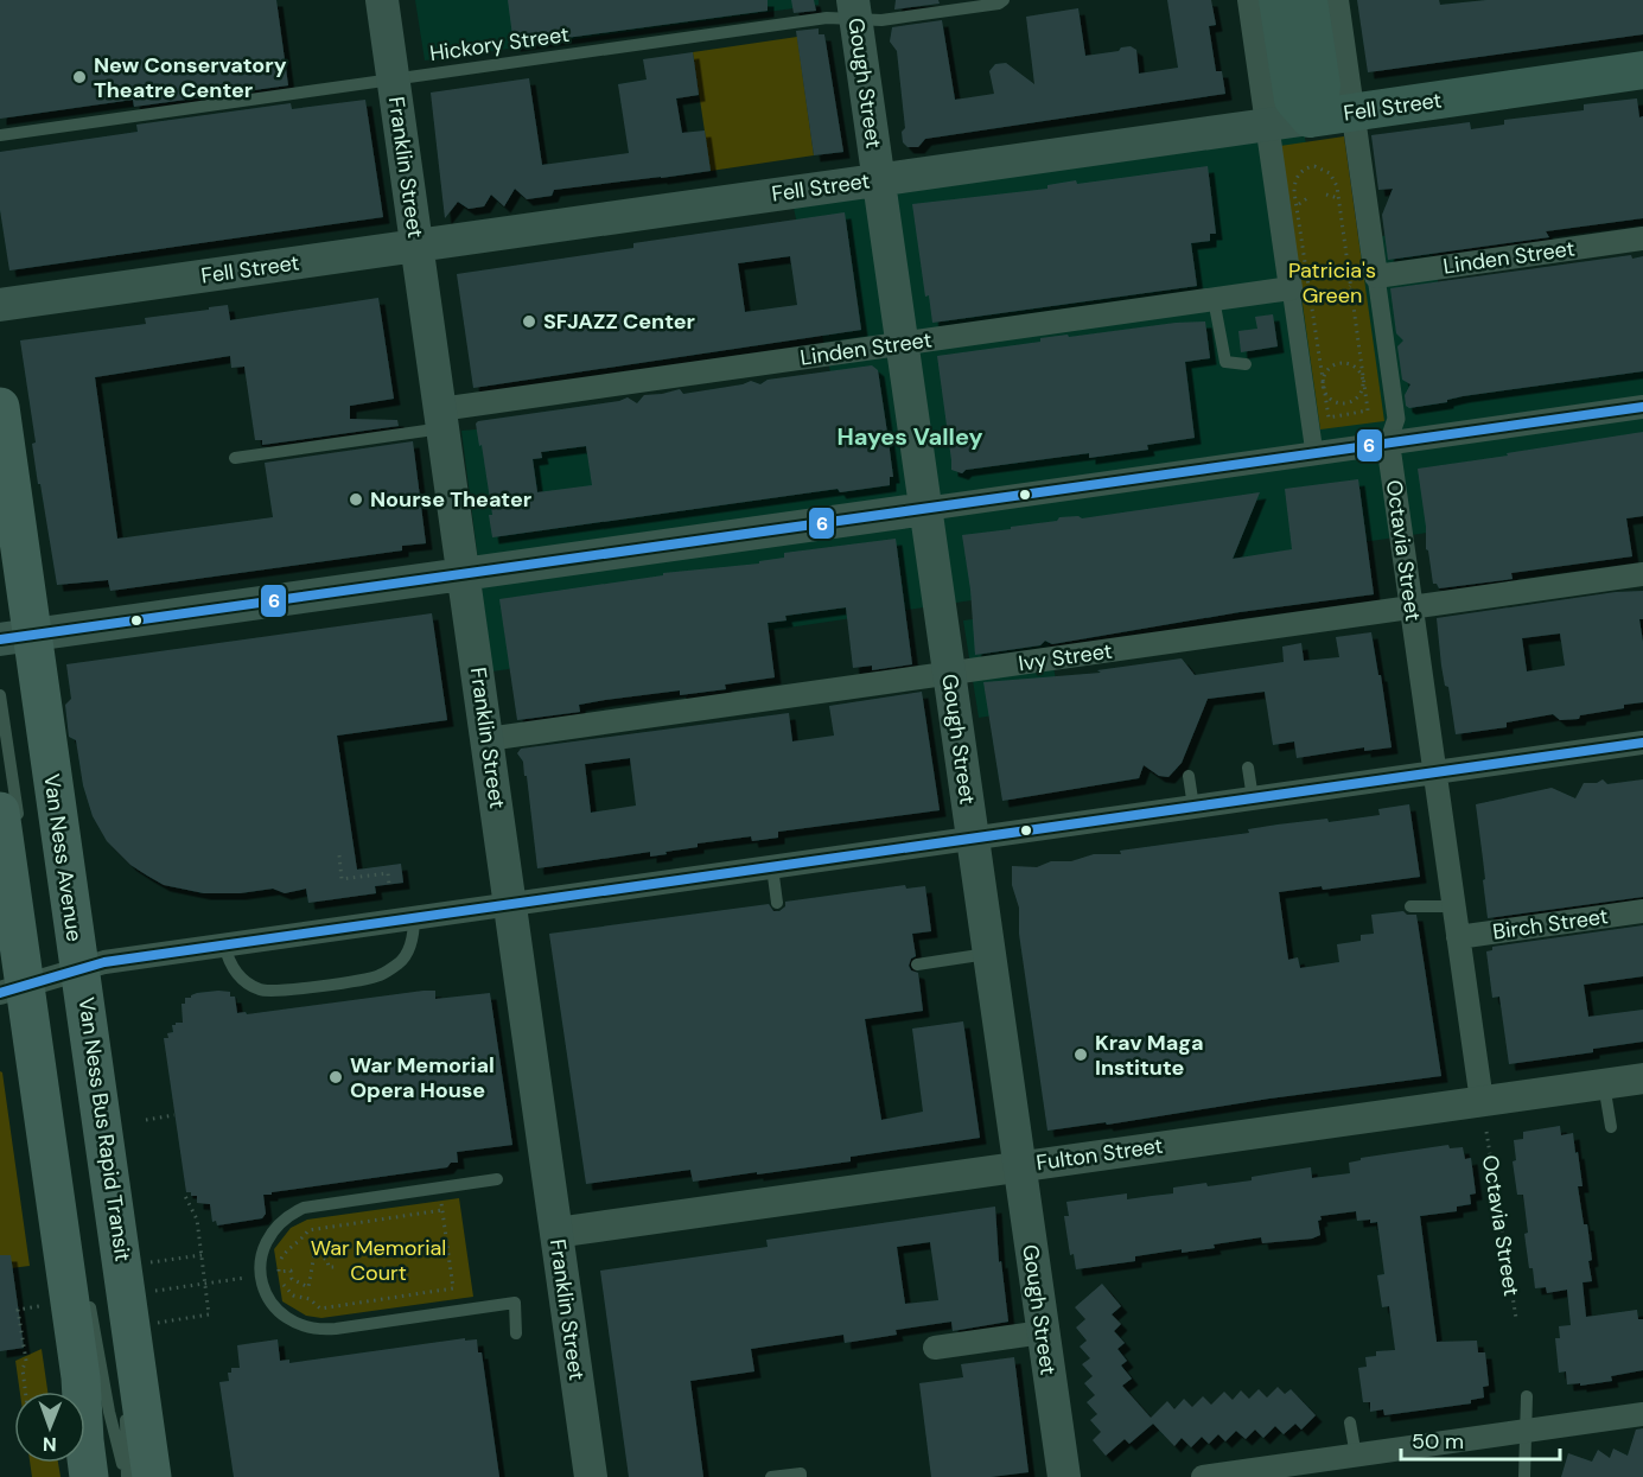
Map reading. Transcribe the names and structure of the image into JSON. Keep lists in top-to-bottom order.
{
  "streets": {
    "highway": ["Van Ness Avenue"],
    "main road": ["Gough Street", "Fell Street", "Franklin Street"],
    "street": [
      "Linden Street",
      "Octavia Street",
      "Ivy Street",
      "Birch Street",
      "Fulton Street"
    ],
    "lane": ["Hickory Street"]
  },
  "crossings": [
    ["Hickory Street", "Gough Street"],
    ["Hickory Street", "Franklin Street"],
    ["Gough Street", "Fell Street"],
    ["Gough Street", "Linden Street"],
    ["Gough Street", "Ivy Street"],
    ["Gough Street", "Fulton Street"],
    ["Fell Street", "Franklin Street"],
    ["Fell Street", "Octavia Street"],
    ["Franklin Street", "Linden Street"],
    ["Franklin Street", "Ivy Street"],
    ["Franklin Street", "Fulton Street"],
    ["Linden Street", "Octavia Street"],
    ["Octavia Street", "Ivy Street"],
    ["Octavia Street", "Birch Street"],
    ["Octavia Street", "Fulton Street"]
  ],
  "districts": ["Hayes Valley"],
  "parks": ["Patricia's Green", "War Memorial Court"],
  "places": [
    "New Conservatory Theatre Center",
    "SFJAZZ Center",
    "Nourse Theater",
    "Krav Maga Institute",
    "War Memorial Opera House"
  ],
  "lines": ["transit line 6"],
  "scale_bar": "50 m",
  "north": "bottom"
}
